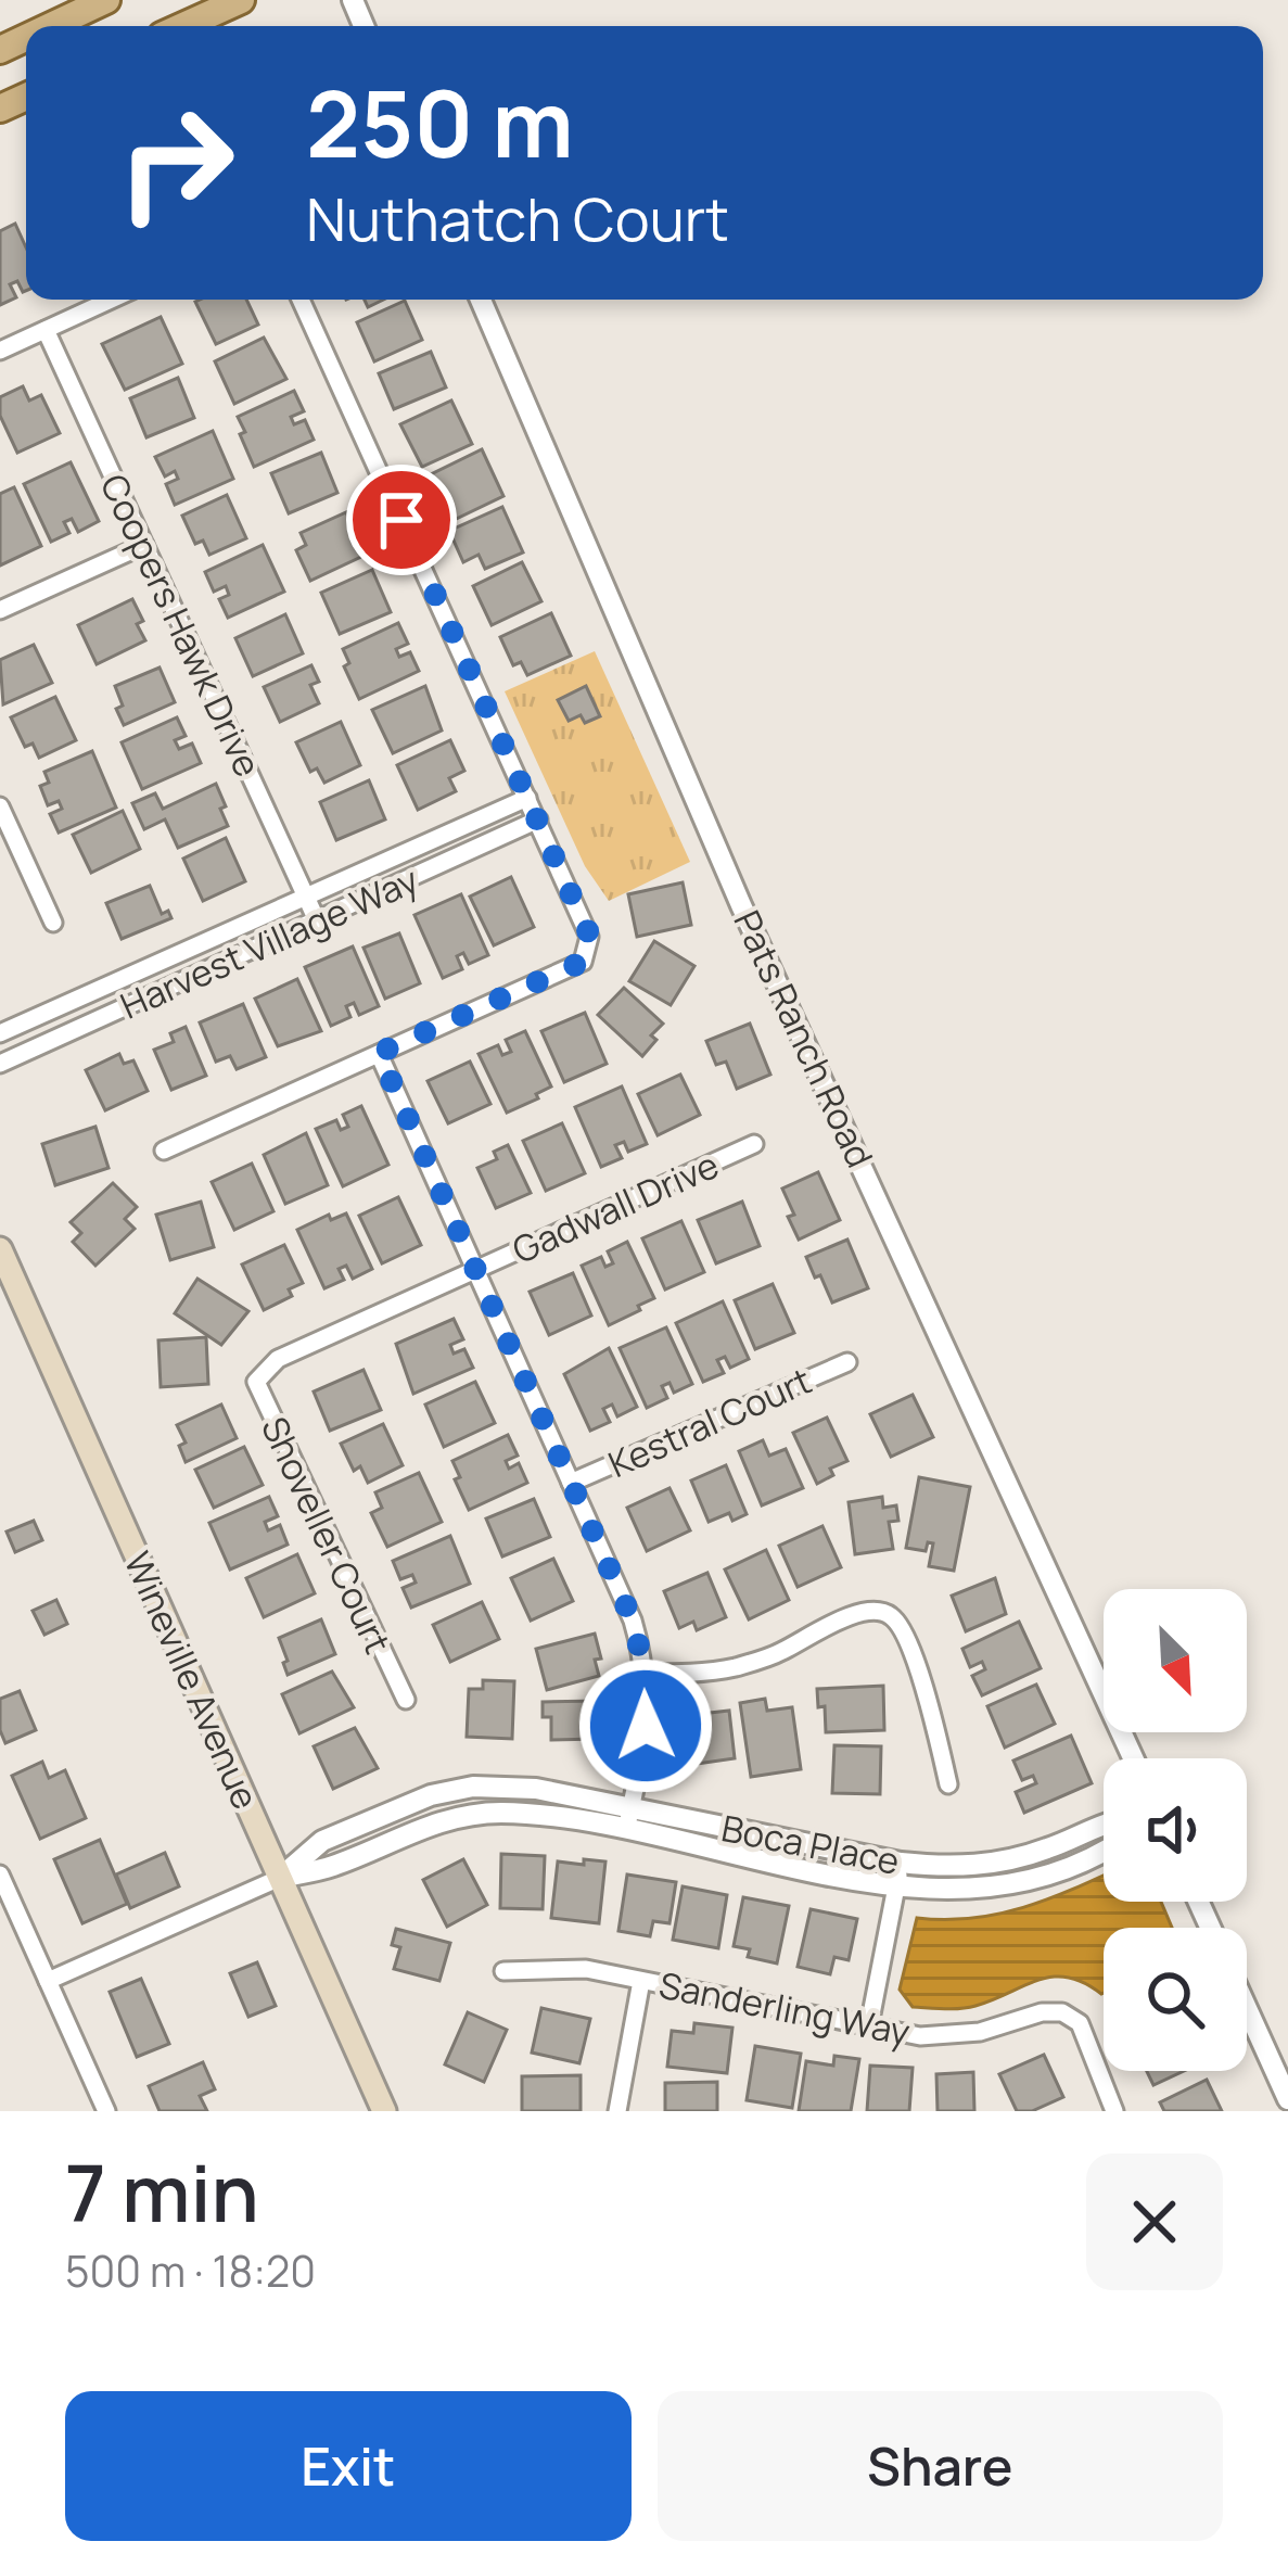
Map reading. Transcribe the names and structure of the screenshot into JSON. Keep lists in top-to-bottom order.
{
  "streets": {
    "main road": ["Wineville Avenue"],
    "street": [
      "Coopers Hawk Drive",
      "Harvest Village Way",
      "Pats Ranch Road",
      "Gadwall Drive",
      "Kestral Court",
      "Shoveller Court",
      "Boca Place",
      "Sanderling Way"
    ]
  },
  "crossings": [
    ["Coopers Hawk Drive", "Harvest Village Way"],
    ["Gadwall Drive", "Shoveller Court"],
    ["Wineville Avenue", "Boca Place"]
  ],
  "north": "bottom right",
  "page": {
    "turn": ["250 m", "Nuthatch Court"],
    "heading": ["7 min", "500 m · 18:20"],
    "buttons": ["Exit", "Share"]
  }
}
